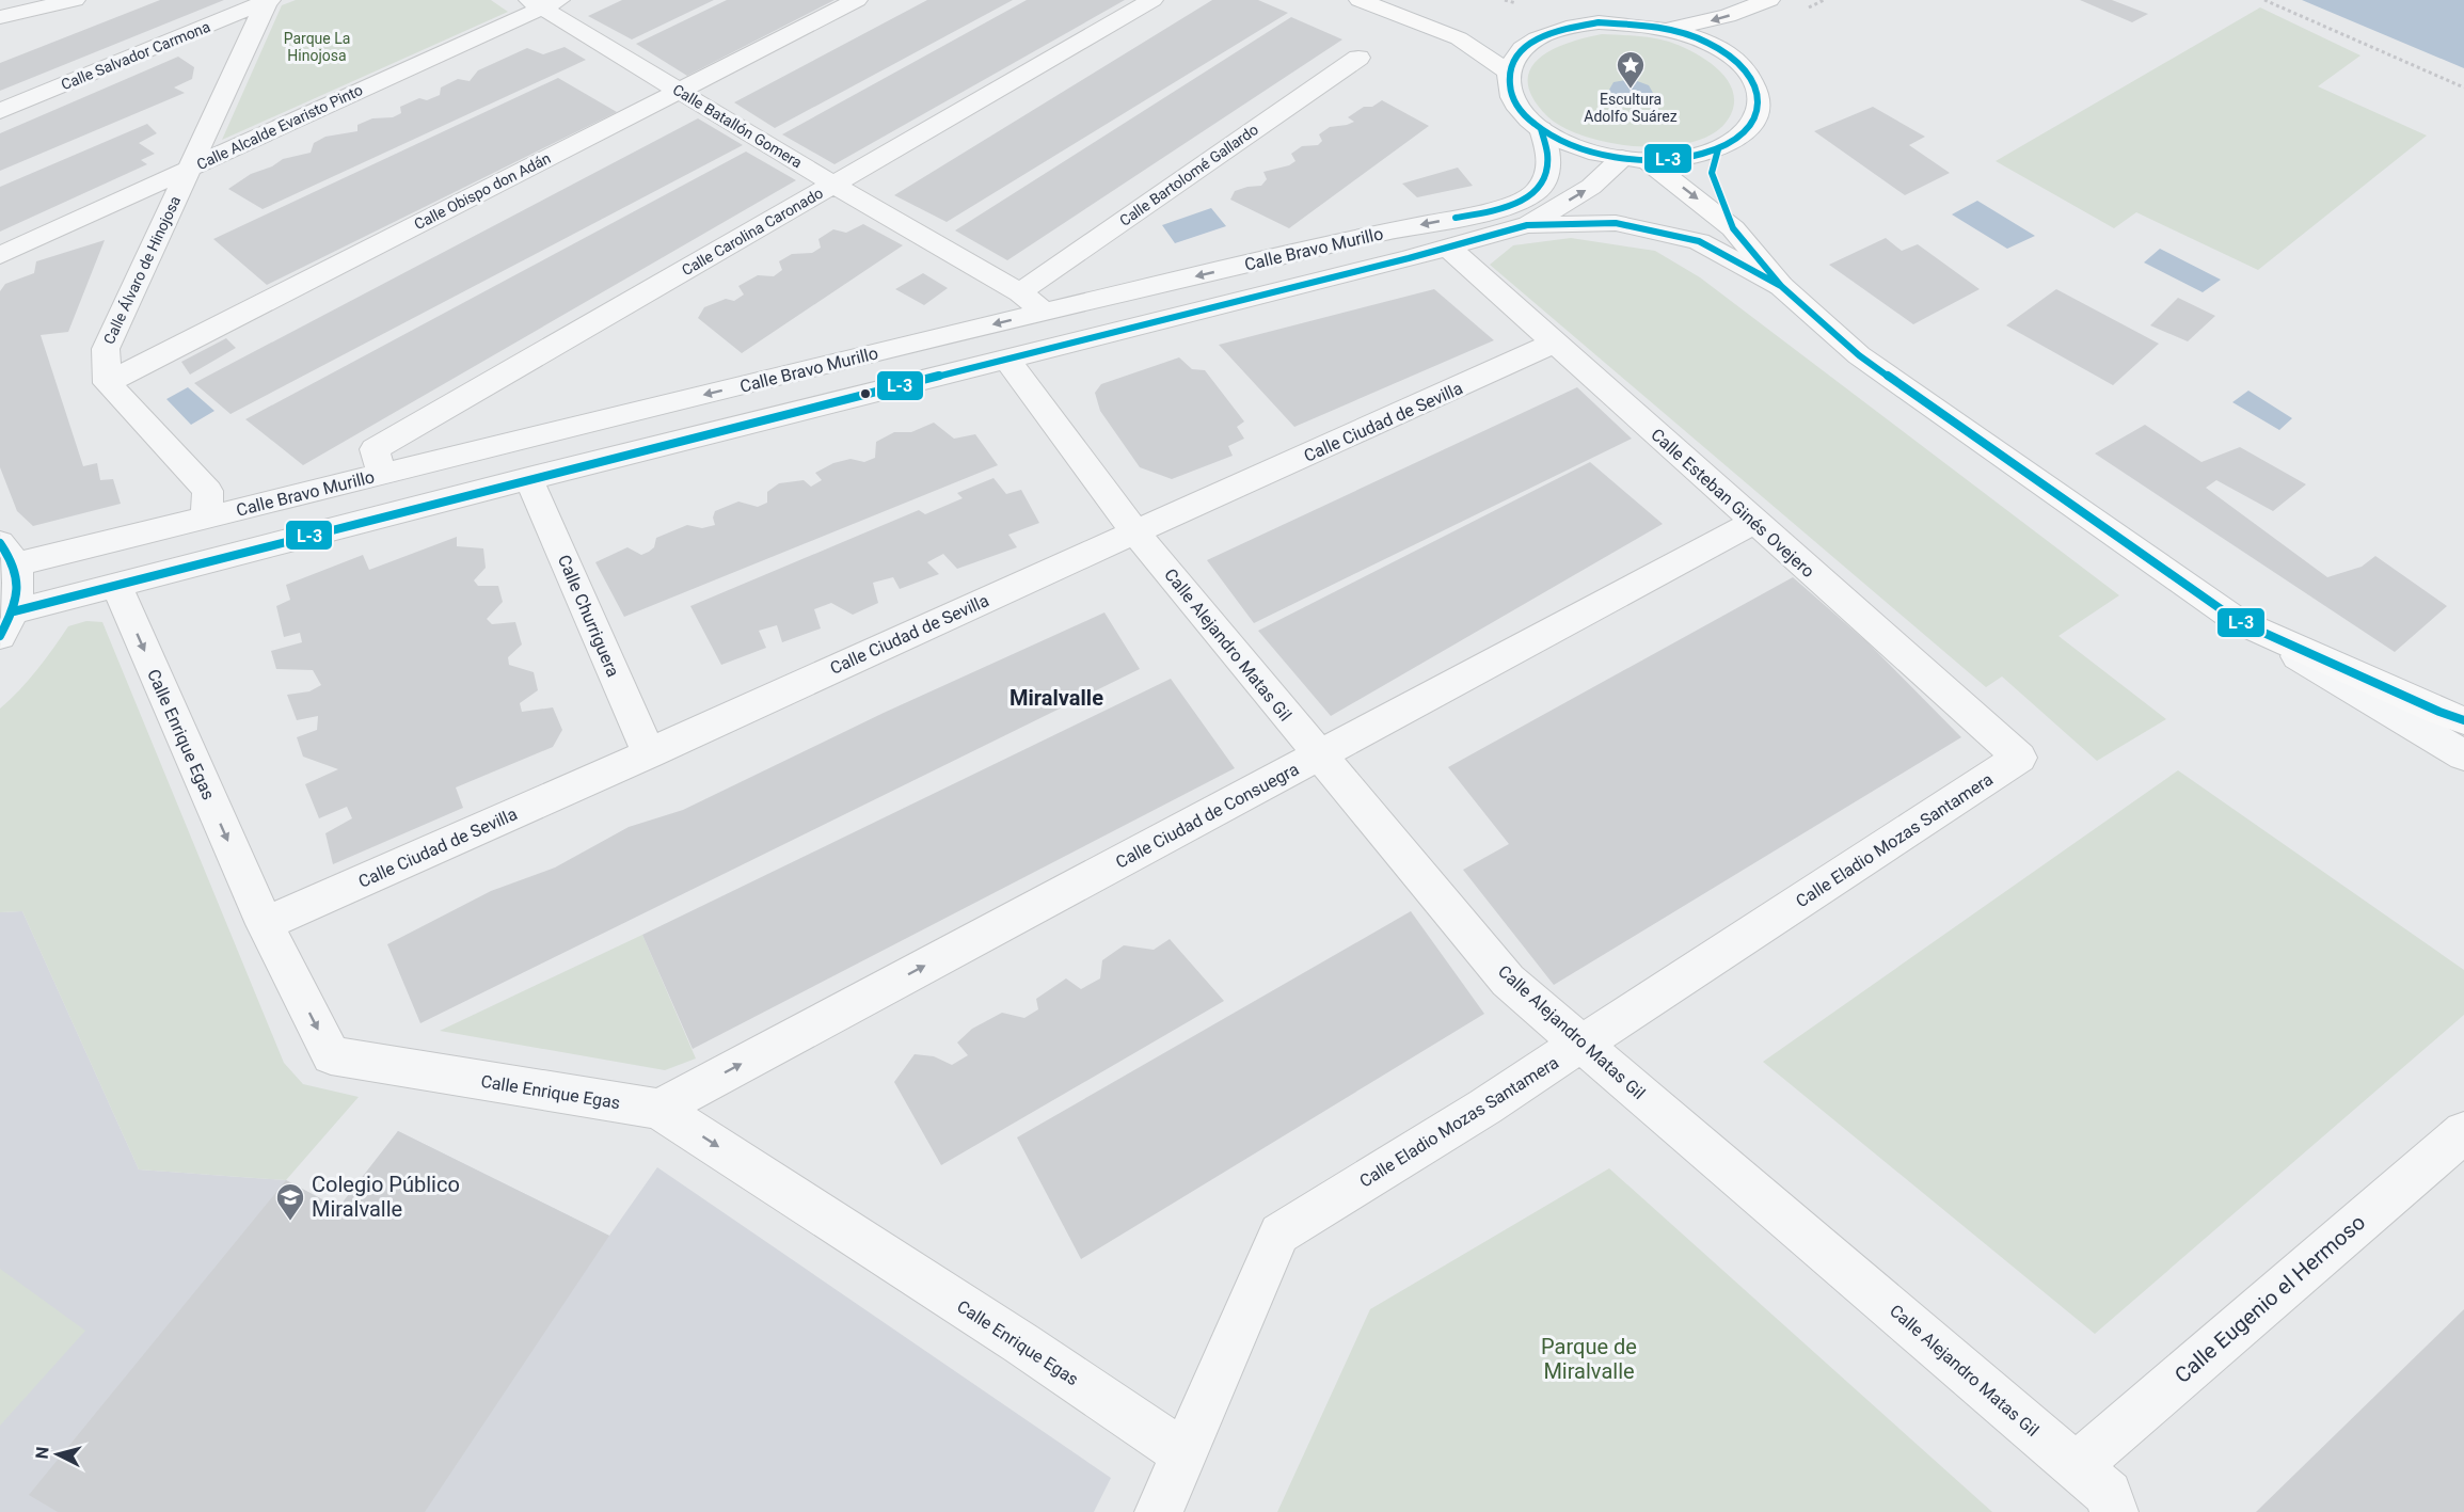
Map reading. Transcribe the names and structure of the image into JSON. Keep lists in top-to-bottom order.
{
  "streets": {
    "street": [
      "Calle Salvador Carmona",
      "Calle Batallón Gomera",
      "Calle Alcalde Evaristo Pinto",
      "Calle Bartolomé Gallardo",
      "Calle Obispo don Adán",
      "Calle Carolina Caronado",
      "Calle Bravo Murillo",
      "Calle Álvaro de Hinojosa",
      "Calle Ciudad de Sevilla",
      "Calle Esteban Ginés Ovejero",
      "Calle Churriguera",
      "Calle Alejandro Matas Gil",
      "Calle Enrique Egas",
      "Calle Ciudad de Consuegra",
      "Calle Eladio Mozas Santamera",
      "Calle Eugenio el Hermoso"
    ]
  },
  "crossings": [
    ["Calle Salvador Carmona", "Calle Álvaro de Hinojosa"],
    ["Calle Batallón Gomera", "Calle Alcalde Evaristo Pinto"],
    ["Calle Batallón Gomera", "Calle Bartolomé Gallardo"],
    ["Calle Batallón Gomera", "Calle Obispo don Adán"],
    ["Calle Batallón Gomera", "Calle Carolina Caronado"],
    ["Calle Batallón Gomera", "Calle Bravo Murillo"],
    ["Calle Alcalde Evaristo Pinto", "Calle Álvaro de Hinojosa"],
    ["Calle Obispo don Adán", "Calle Álvaro de Hinojosa"],
    ["Calle Carolina Caronado", "Calle Bravo Murillo"],
    ["Calle Bravo Murillo", "Calle Esteban Ginés Ovejero"],
    ["Calle Bravo Murillo", "Calle Churriguera"],
    ["Calle Bravo Murillo", "Calle Alejandro Matas Gil"],
    ["Calle Bravo Murillo", "Calle Enrique Egas"],
    ["Calle Ciudad de Sevilla", "Calle Esteban Ginés Ovejero"],
    ["Calle Ciudad de Sevilla", "Calle Churriguera"],
    ["Calle Ciudad de Sevilla", "Calle Alejandro Matas Gil"],
    ["Calle Ciudad de Sevilla", "Calle Enrique Egas"],
    ["Calle Esteban Ginés Ovejero", "Calle Ciudad de Consuegra"],
    ["Calle Esteban Ginés Ovejero", "Calle Eladio Mozas Santamera"],
    ["Calle Alejandro Matas Gil", "Calle Ciudad de Consuegra"],
    ["Calle Alejandro Matas Gil", "Calle Eladio Mozas Santamera"],
    ["Calle Alejandro Matas Gil", "Calle Eugenio el Hermoso"],
    ["Calle Enrique Egas", "Calle Ciudad de Consuegra"],
    ["Calle Enrique Egas", "Calle Eladio Mozas Santamera"]
  ],
  "one_way": ["Calle Enrique Egas", "Calle Ciudad de Consuegra"],
  "districts": ["Miralvalle"],
  "parks": ["Parque La Hinojosa", "Parque de Miralvalle"],
  "places": {
    "place": ["Escultura Adolfo Suárez"],
    "school or university": ["Colegio Público Miralvalle"]
  },
  "lines": ["transit line L-3"],
  "north": "left"
}
